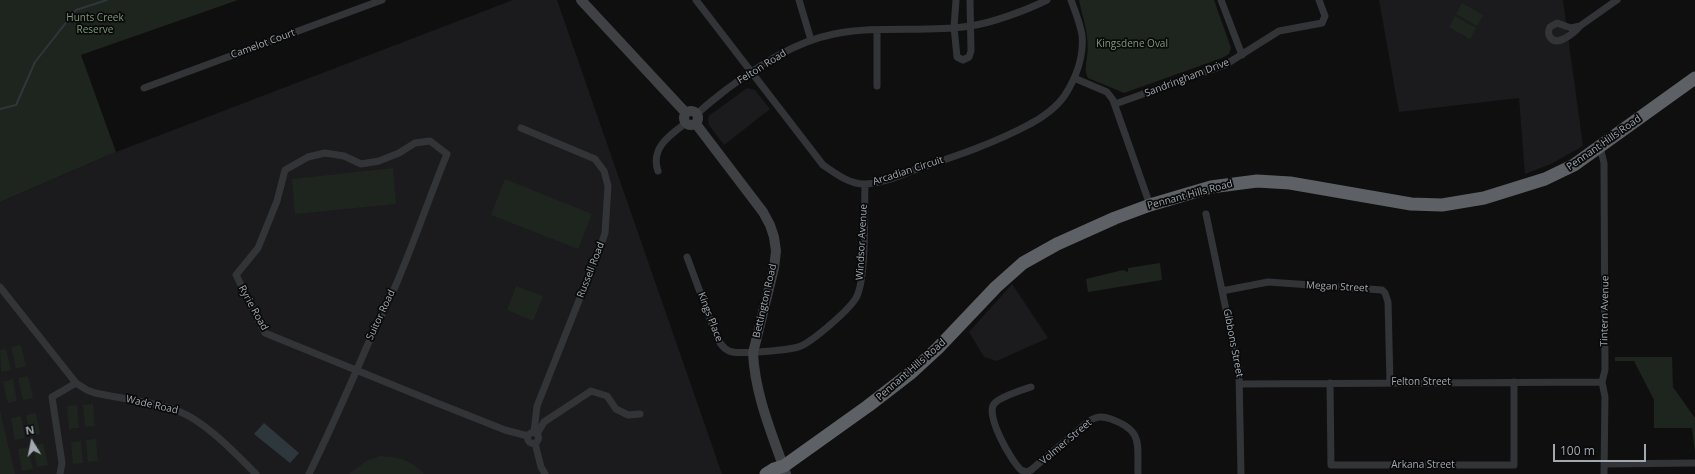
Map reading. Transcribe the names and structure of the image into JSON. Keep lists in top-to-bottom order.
{
  "streets": {
    "highway": ["Pennant Hills Road"],
    "main road": ["Bettington Road"],
    "street": [
      "Camelot Court",
      "Felton Road",
      "Sandringham Drive",
      "Arcadian Circuit",
      "Windsor Avenue",
      "Russell Road",
      "Megan Street",
      "Ryrie Road",
      "Tintern Avenue",
      "Suitor Road",
      "Kings Place",
      "Gibbons Street",
      "Felton Street",
      "Wade Road",
      "Volmer Street",
      "Arkana Street"
    ]
  },
  "crossings": [
    ["Felton Road", "Arcadian Circuit"],
    ["Felton Road", "Bettington Road"],
    ["Pennant Hills Road", "Bettington Road"],
    ["Pennant Hills Road", "Tintern Avenue"],
    ["Arcadian Circuit", "Windsor Avenue"],
    ["Windsor Avenue", "Bettington Road"],
    ["Windsor Avenue", "Kings Place"],
    ["Russell Road", "Ryrie Road"],
    ["Megan Street", "Gibbons Street"],
    ["Megan Street", "Felton Street"],
    ["Bettington Road", "Kings Place"],
    ["Ryrie Road", "Suitor Road"],
    ["Tintern Avenue", "Felton Street"],
    ["Gibbons Street", "Felton Street"],
    ["Felton Street", "Arkana Street"]
  ],
  "parks": ["Hunts Creek Reserve", "Kingsdene Oval"],
  "scale_bar": "100 m",
  "north": "top"
}
